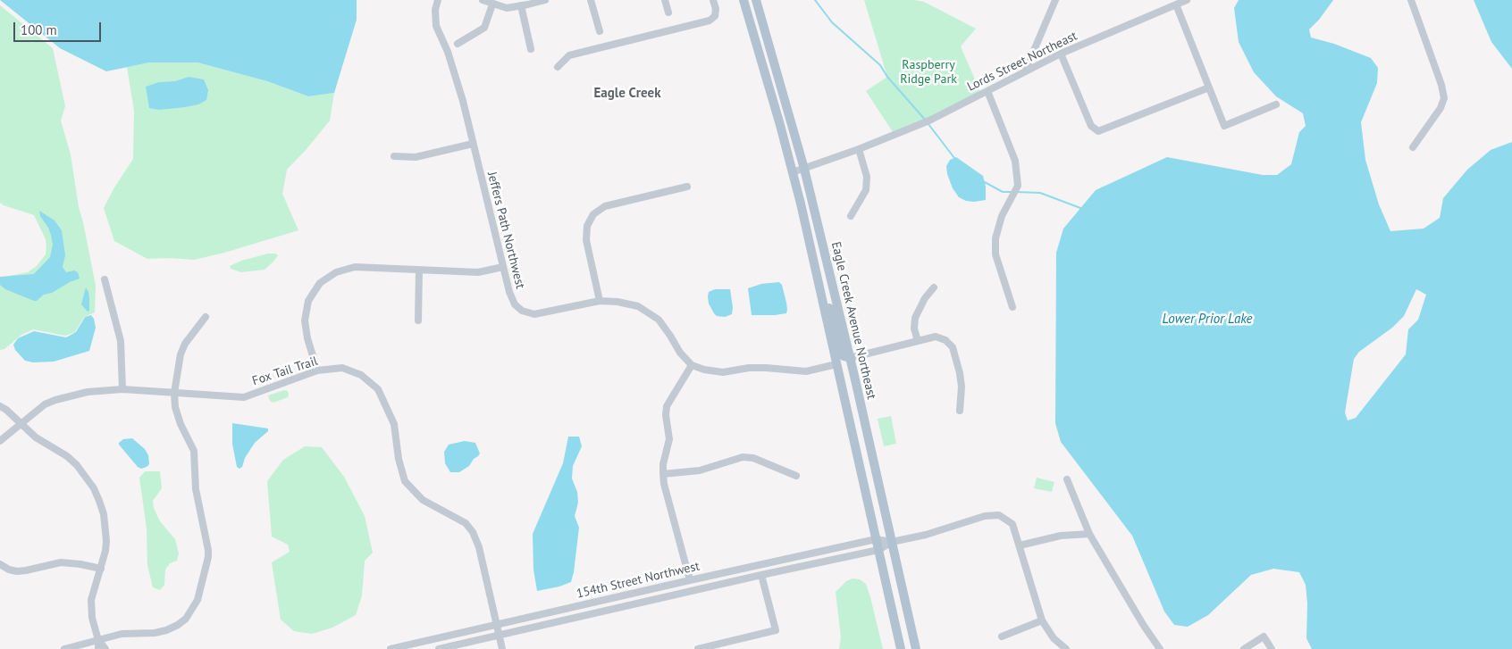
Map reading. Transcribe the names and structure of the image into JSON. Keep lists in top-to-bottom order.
{
  "streets": {
    "main road": ["Eagle Creek Avenue Northeast"],
    "street": [
      "Lords Street Northeast",
      "Jeffers Path Northwest",
      "Fox Tail Trail",
      "154th Street Northwest"
    ]
  },
  "crossings": [
    ["Lords Street Northeast", "Eagle Creek Avenue Northeast"],
    ["Eagle Creek Avenue Northeast", "154th Street Northwest"],
    ["Fox Tail Trail", "154th Street Northwest"]
  ],
  "districts": ["Eagle Creek"],
  "water": ["Lower Prior Lake"],
  "parks": ["Raspberry Ridge Park"],
  "scale_bar": "100 m"
}
